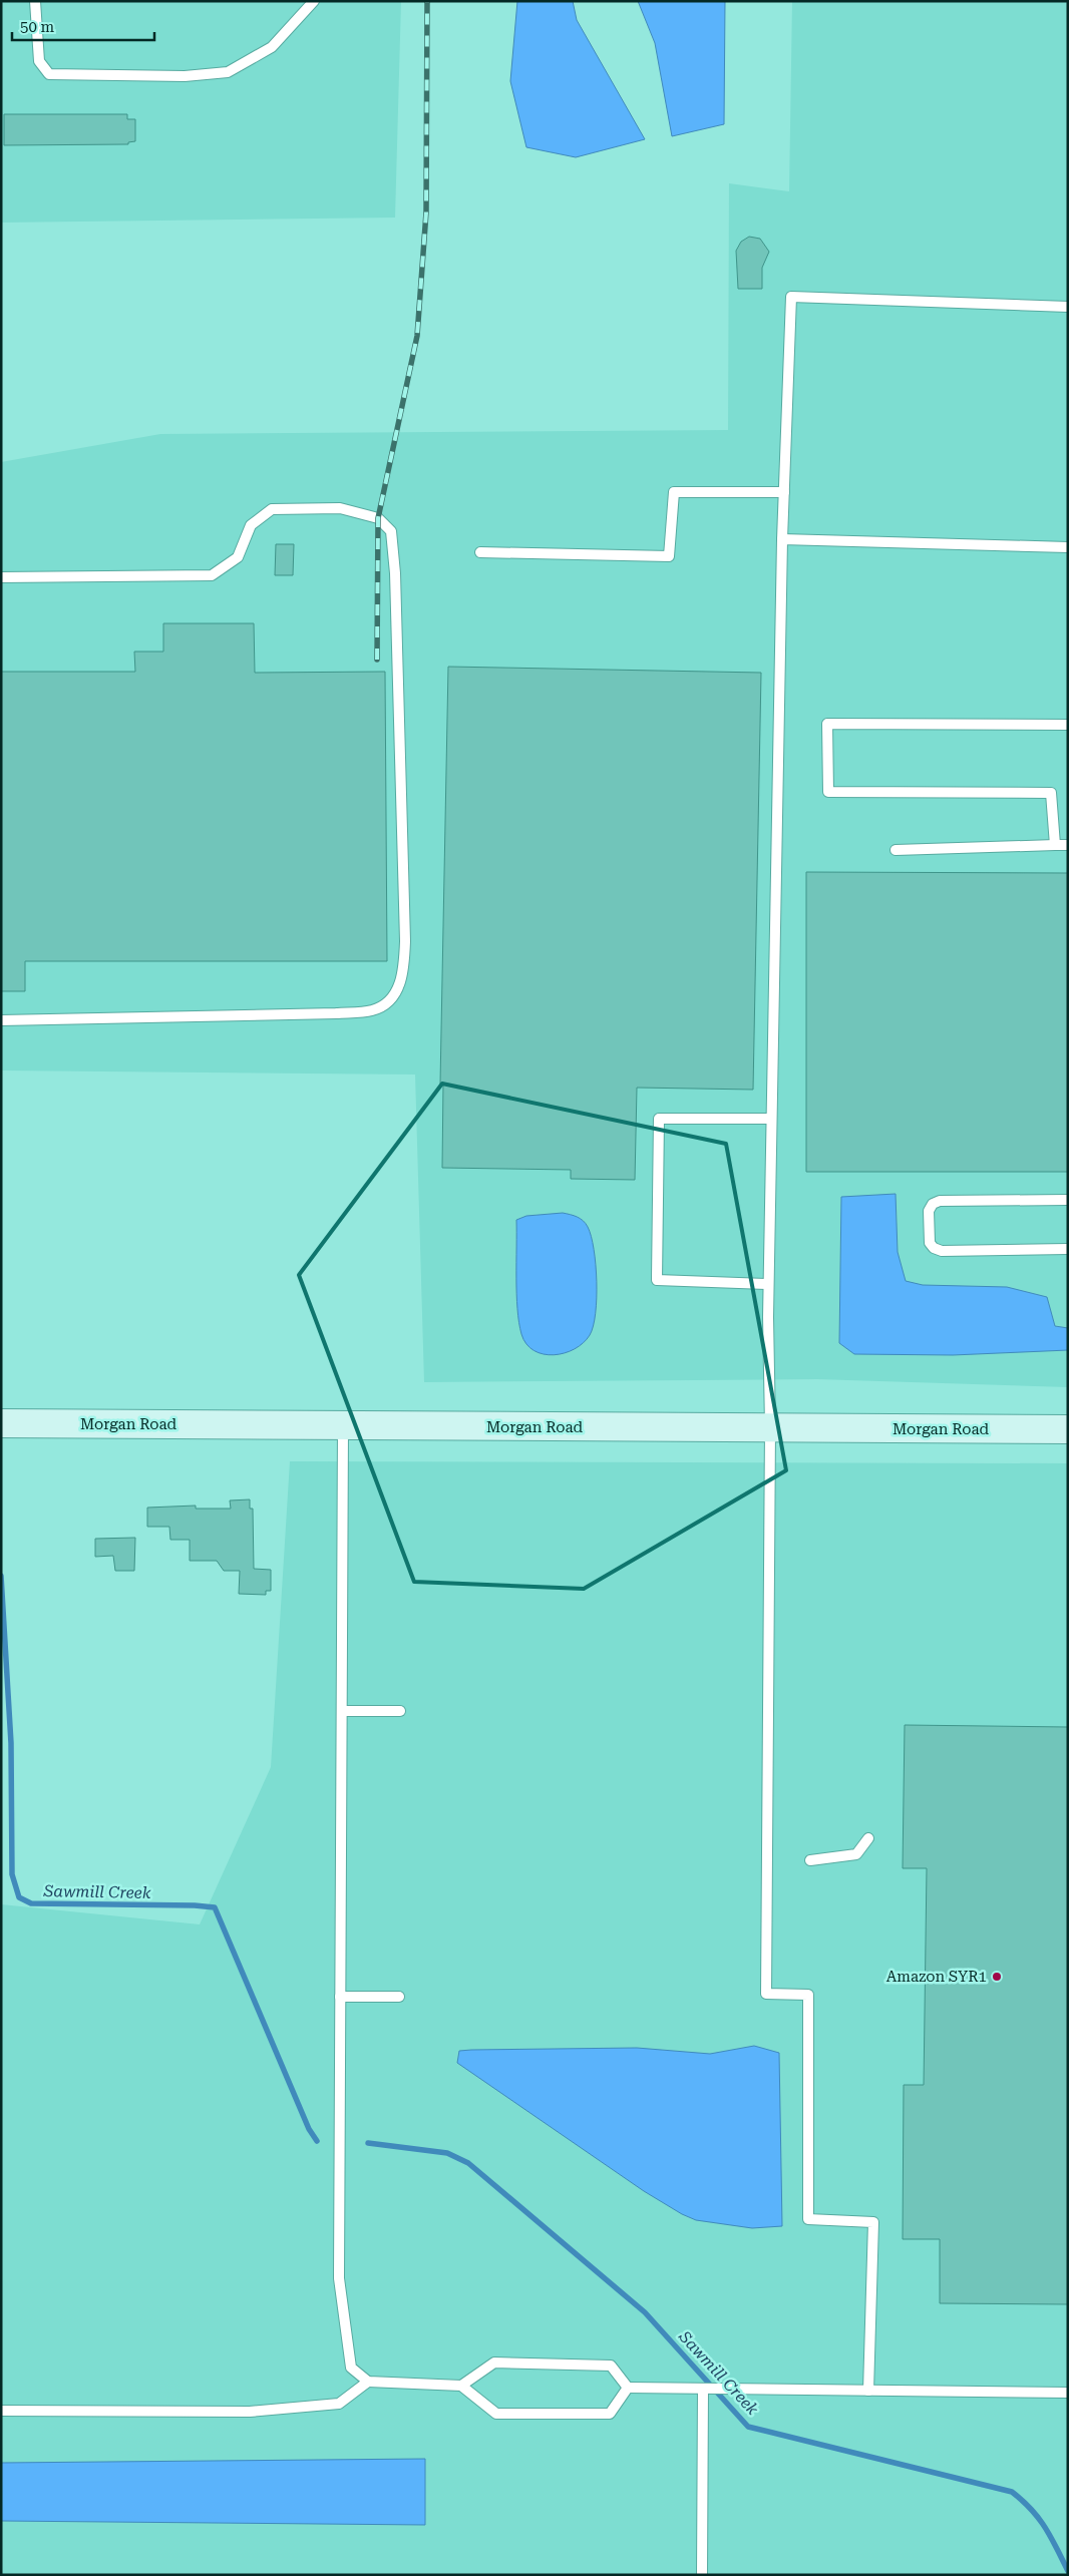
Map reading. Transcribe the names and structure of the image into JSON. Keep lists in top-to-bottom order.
{
  "streets": {
    "street": ["Morgan Road"]
  },
  "water": ["Sawmill Creek"],
  "places": ["Amazon SYR1"],
  "scale_bar": "50 m"
}
